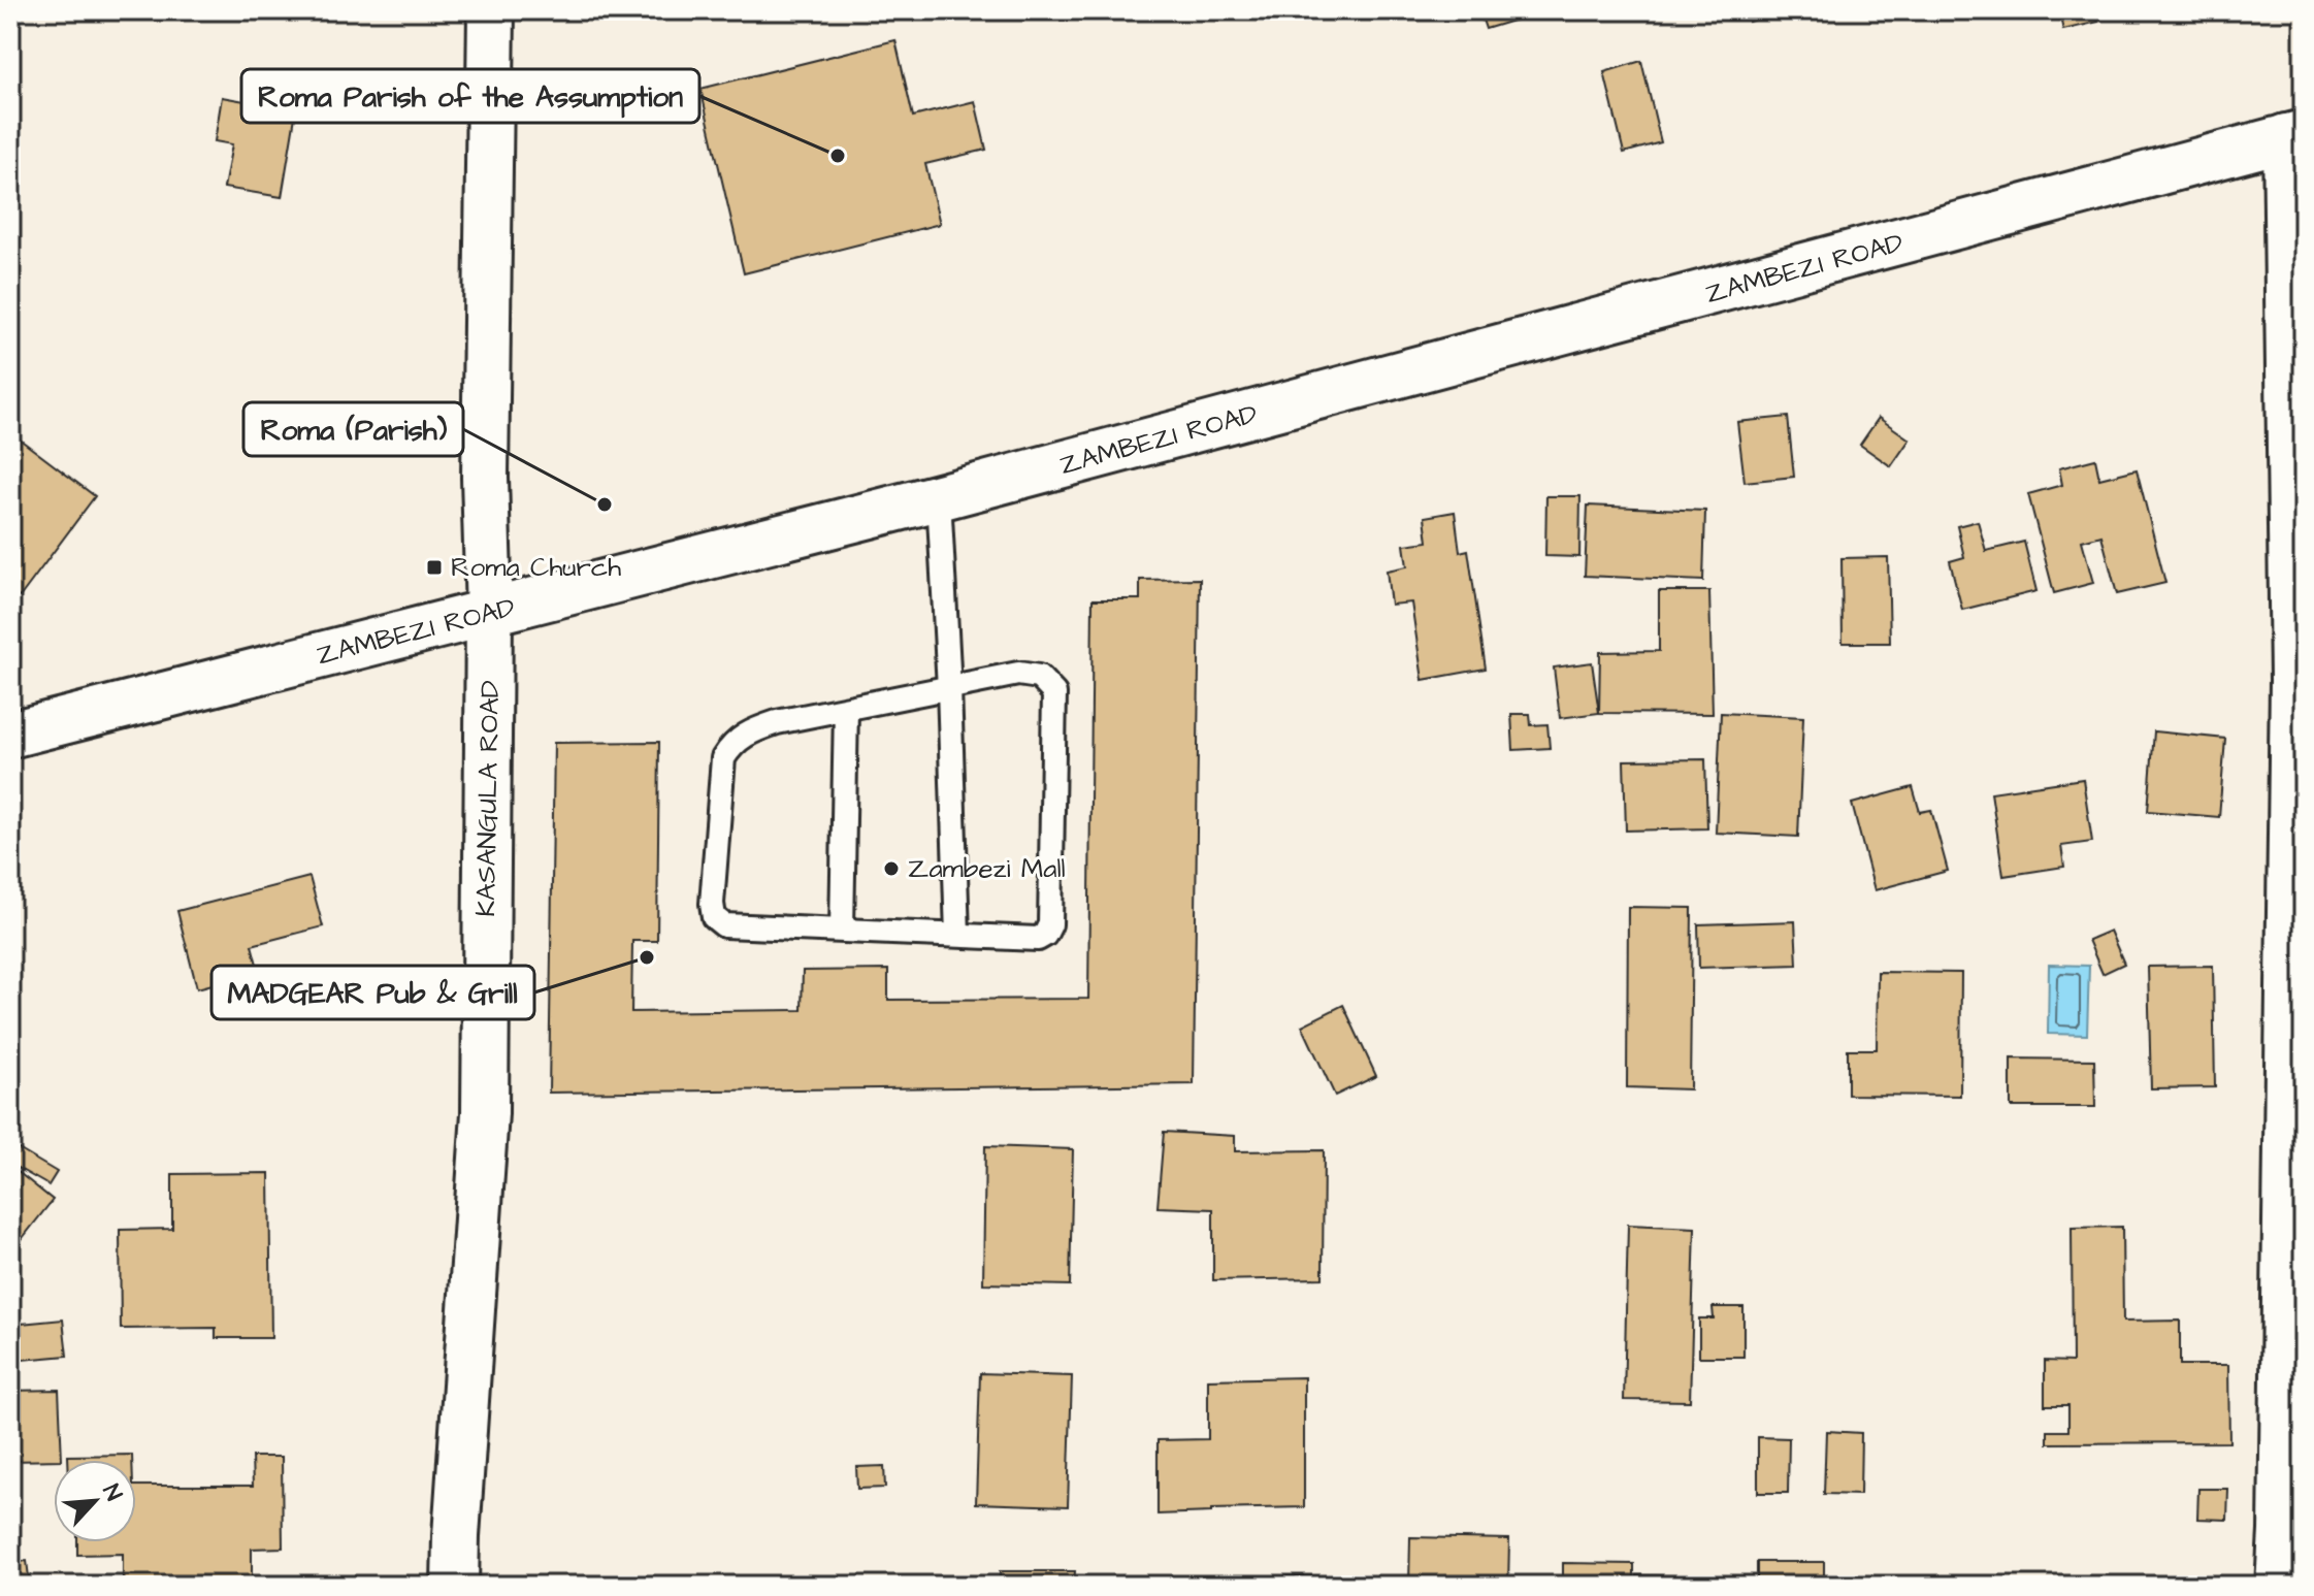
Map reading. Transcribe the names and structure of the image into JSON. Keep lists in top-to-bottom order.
{
  "streets": {
    "main road": ["ZAMBEZI ROAD", "KASANGULA ROAD"]
  },
  "crossings": [
    ["ZAMBEZI ROAD", "KASANGULA ROAD"]
  ],
  "places": {
    "other": [
      "Roma Parish of the Assumption",
      "Roma (Parish)",
      "Zambezi Mall",
      "MADGEAR Pub & Grill"
    ],
    "transit": ["Roma Church"]
  },
  "north": "top right"
}
